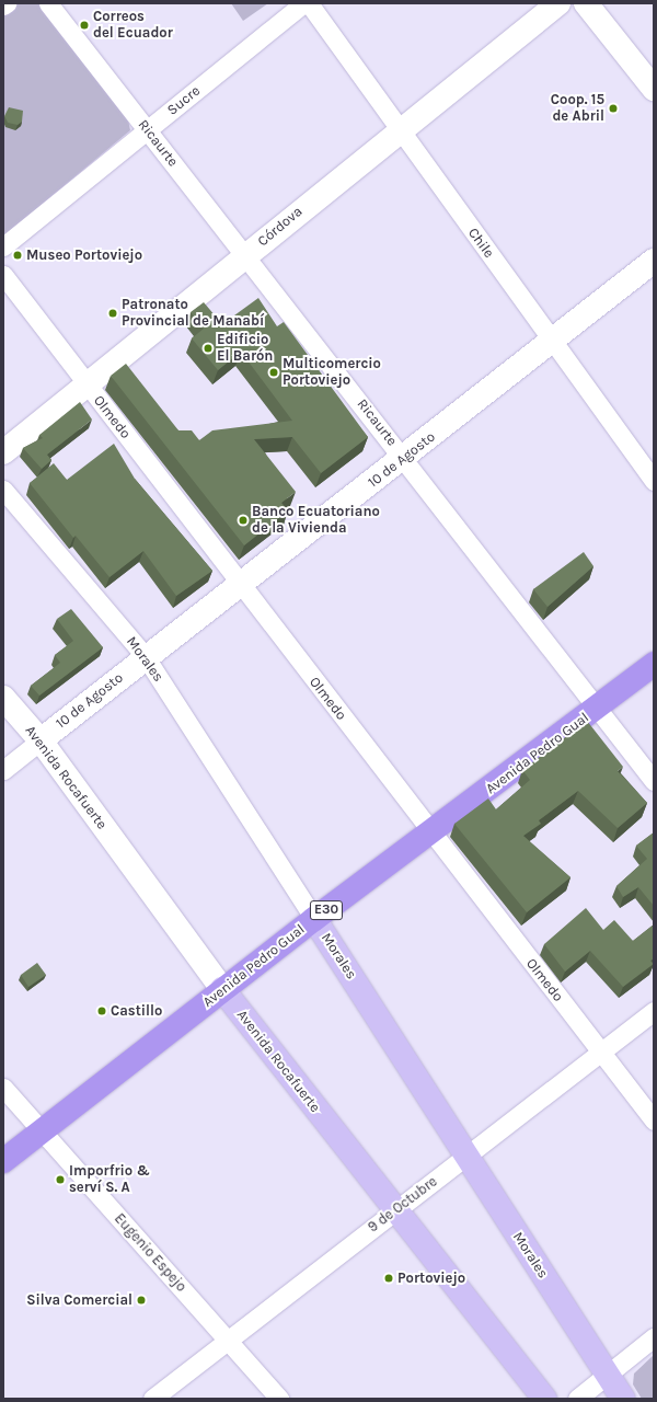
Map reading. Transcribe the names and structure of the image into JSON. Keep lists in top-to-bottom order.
{
  "streets": {
    "highway": ["Avenida Pedro Gual", "E30"],
    "main road": ["Morales", "Avenida Rocafuerte"],
    "street": [
      "Sucre",
      "Ricaurte",
      "Córdova",
      "Chile",
      "Olmedo",
      "10 de Agosto",
      "9 de Octubre",
      "Eugenio Espejo"
    ]
  },
  "crossings": [
    ["Sucre", "Ricaurte"],
    ["Ricaurte", "Córdova"],
    ["Ricaurte", "10 de Agosto"],
    ["Ricaurte", "Avenida Pedro Gual"],
    ["Córdova", "Chile"],
    ["Córdova", "Olmedo"],
    ["Chile", "10 de Agosto"],
    ["Olmedo", "10 de Agosto"],
    ["Olmedo", "Avenida Pedro Gual"],
    ["Olmedo", "9 de Octubre"],
    ["10 de Agosto", "Morales"],
    ["10 de Agosto", "Avenida Rocafuerte"],
    ["Morales", "Avenida Pedro Gual"],
    ["Morales", "9 de Octubre"],
    ["Avenida Pedro Gual", "Avenida Rocafuerte"],
    ["Avenida Pedro Gual", "Eugenio Espejo"],
    ["Avenida Rocafuerte", "9 de Octubre"],
    ["9 de Octubre", "Eugenio Espejo"]
  ],
  "places": [
    "Correos del Ecuador",
    "Coop. 15 de Abril",
    "Museo Portoviejo",
    "Patronato Provincial de Manabí",
    "Edificio El Barón",
    "Multicomercio Portoviejo",
    "Banco Ecuatoriano de la Vivienda",
    "Castillo",
    "Imporfrio & serví S. A",
    "Portoviejo",
    "Silva Comercial"
  ]
}
